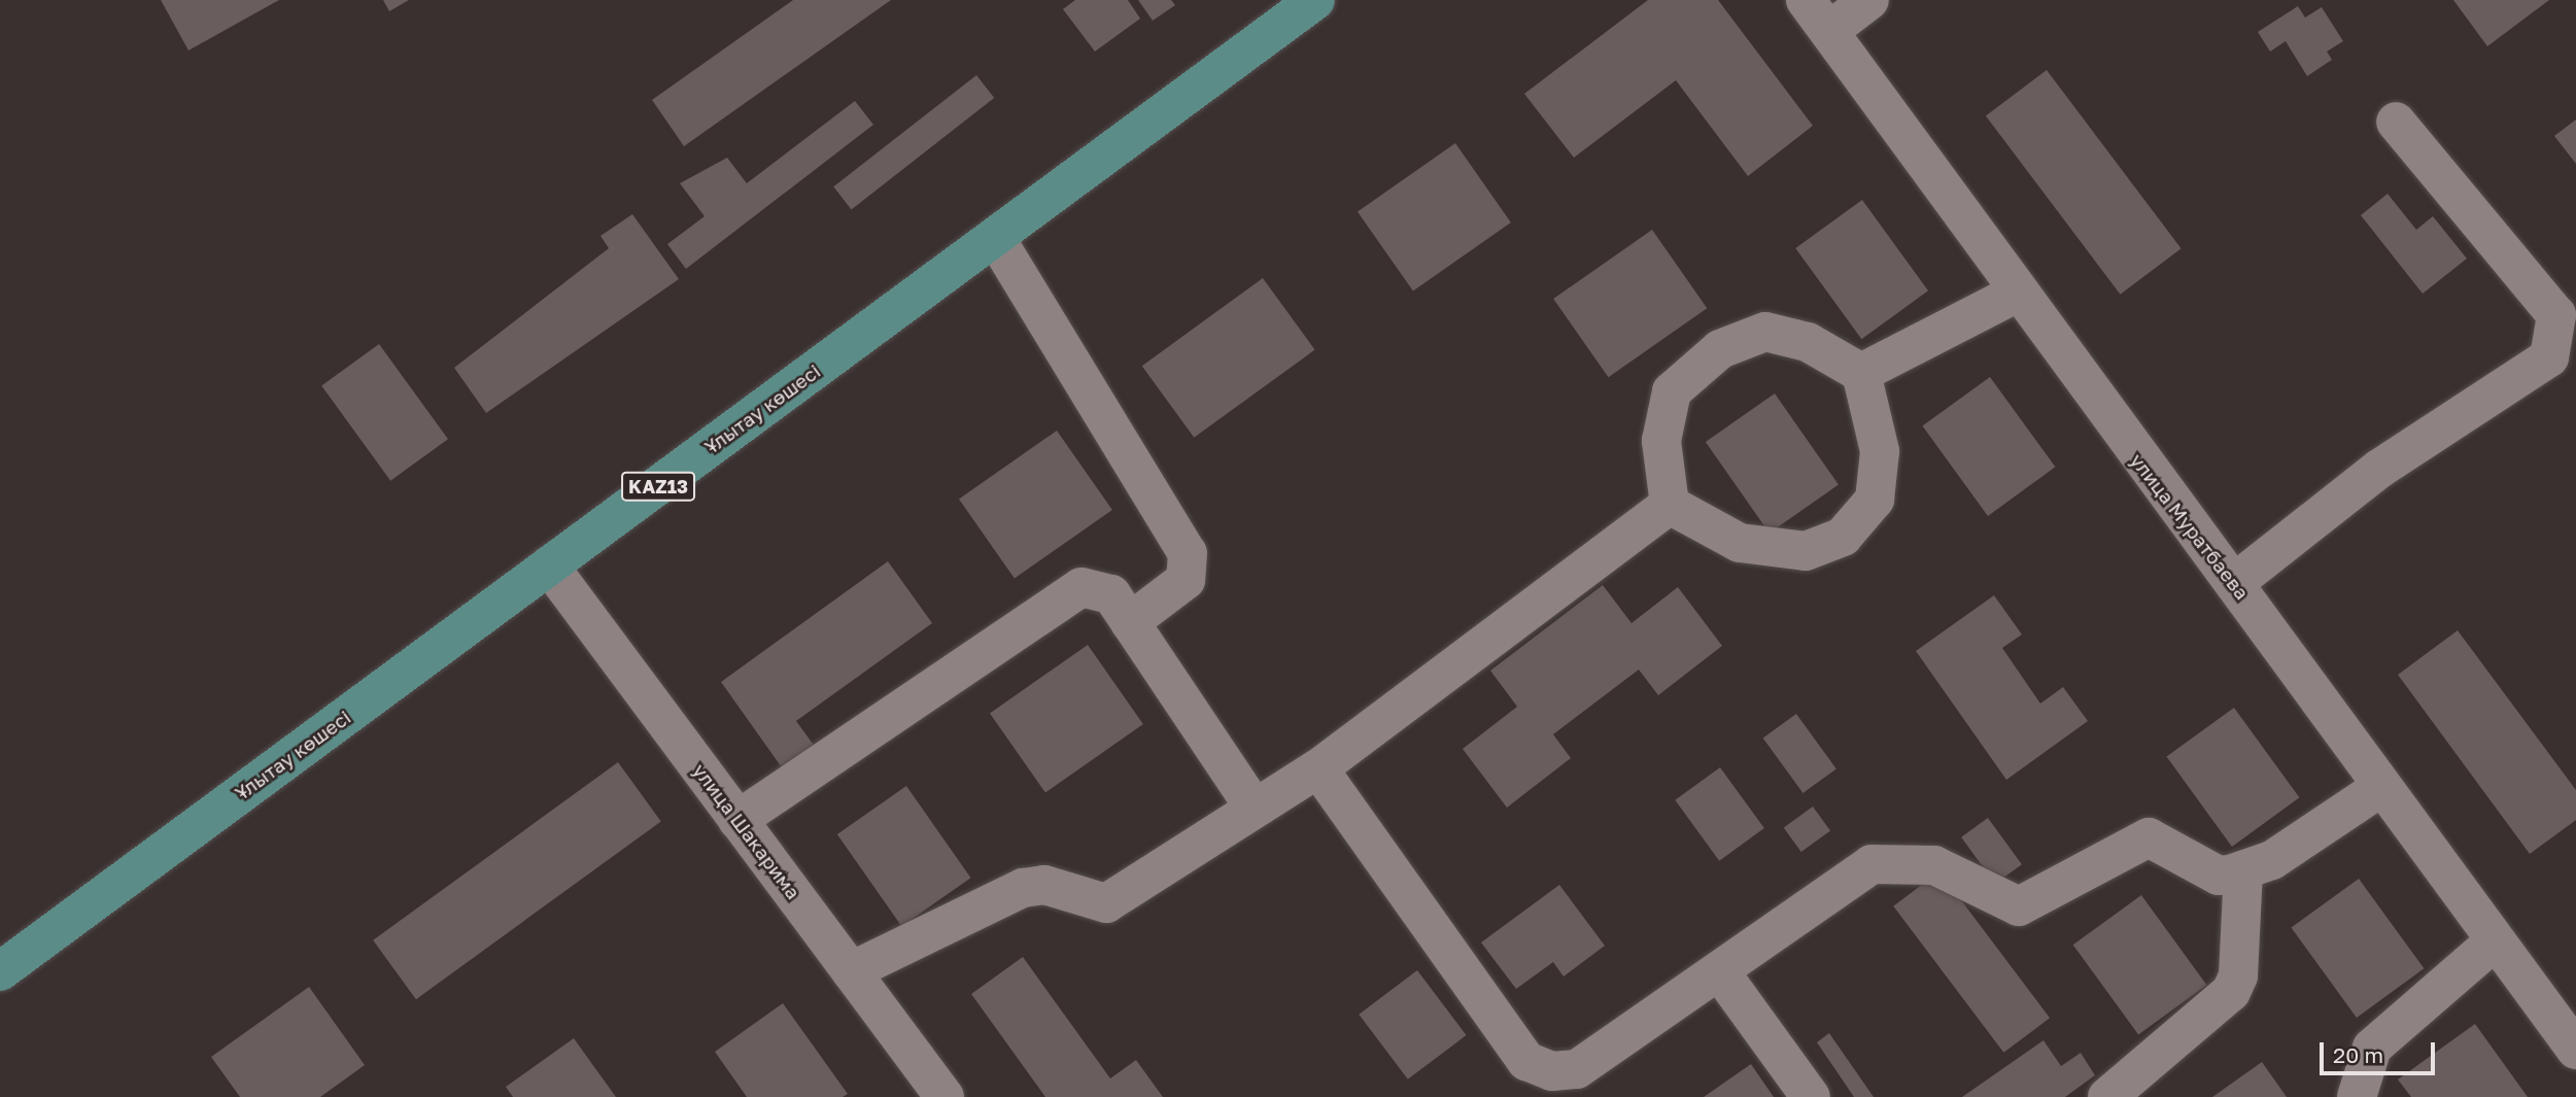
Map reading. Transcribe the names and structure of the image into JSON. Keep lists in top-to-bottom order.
{
  "streets": {
    "main road": ["Ұлытау көшесі", "KAZ13"],
    "street": ["улица Муратбаева", "улица Шакарима"]
  },
  "crossings": [
    ["Ұлытау көшесі", "улица Шакарима"]
  ],
  "scale_bar": "20 m"
}
